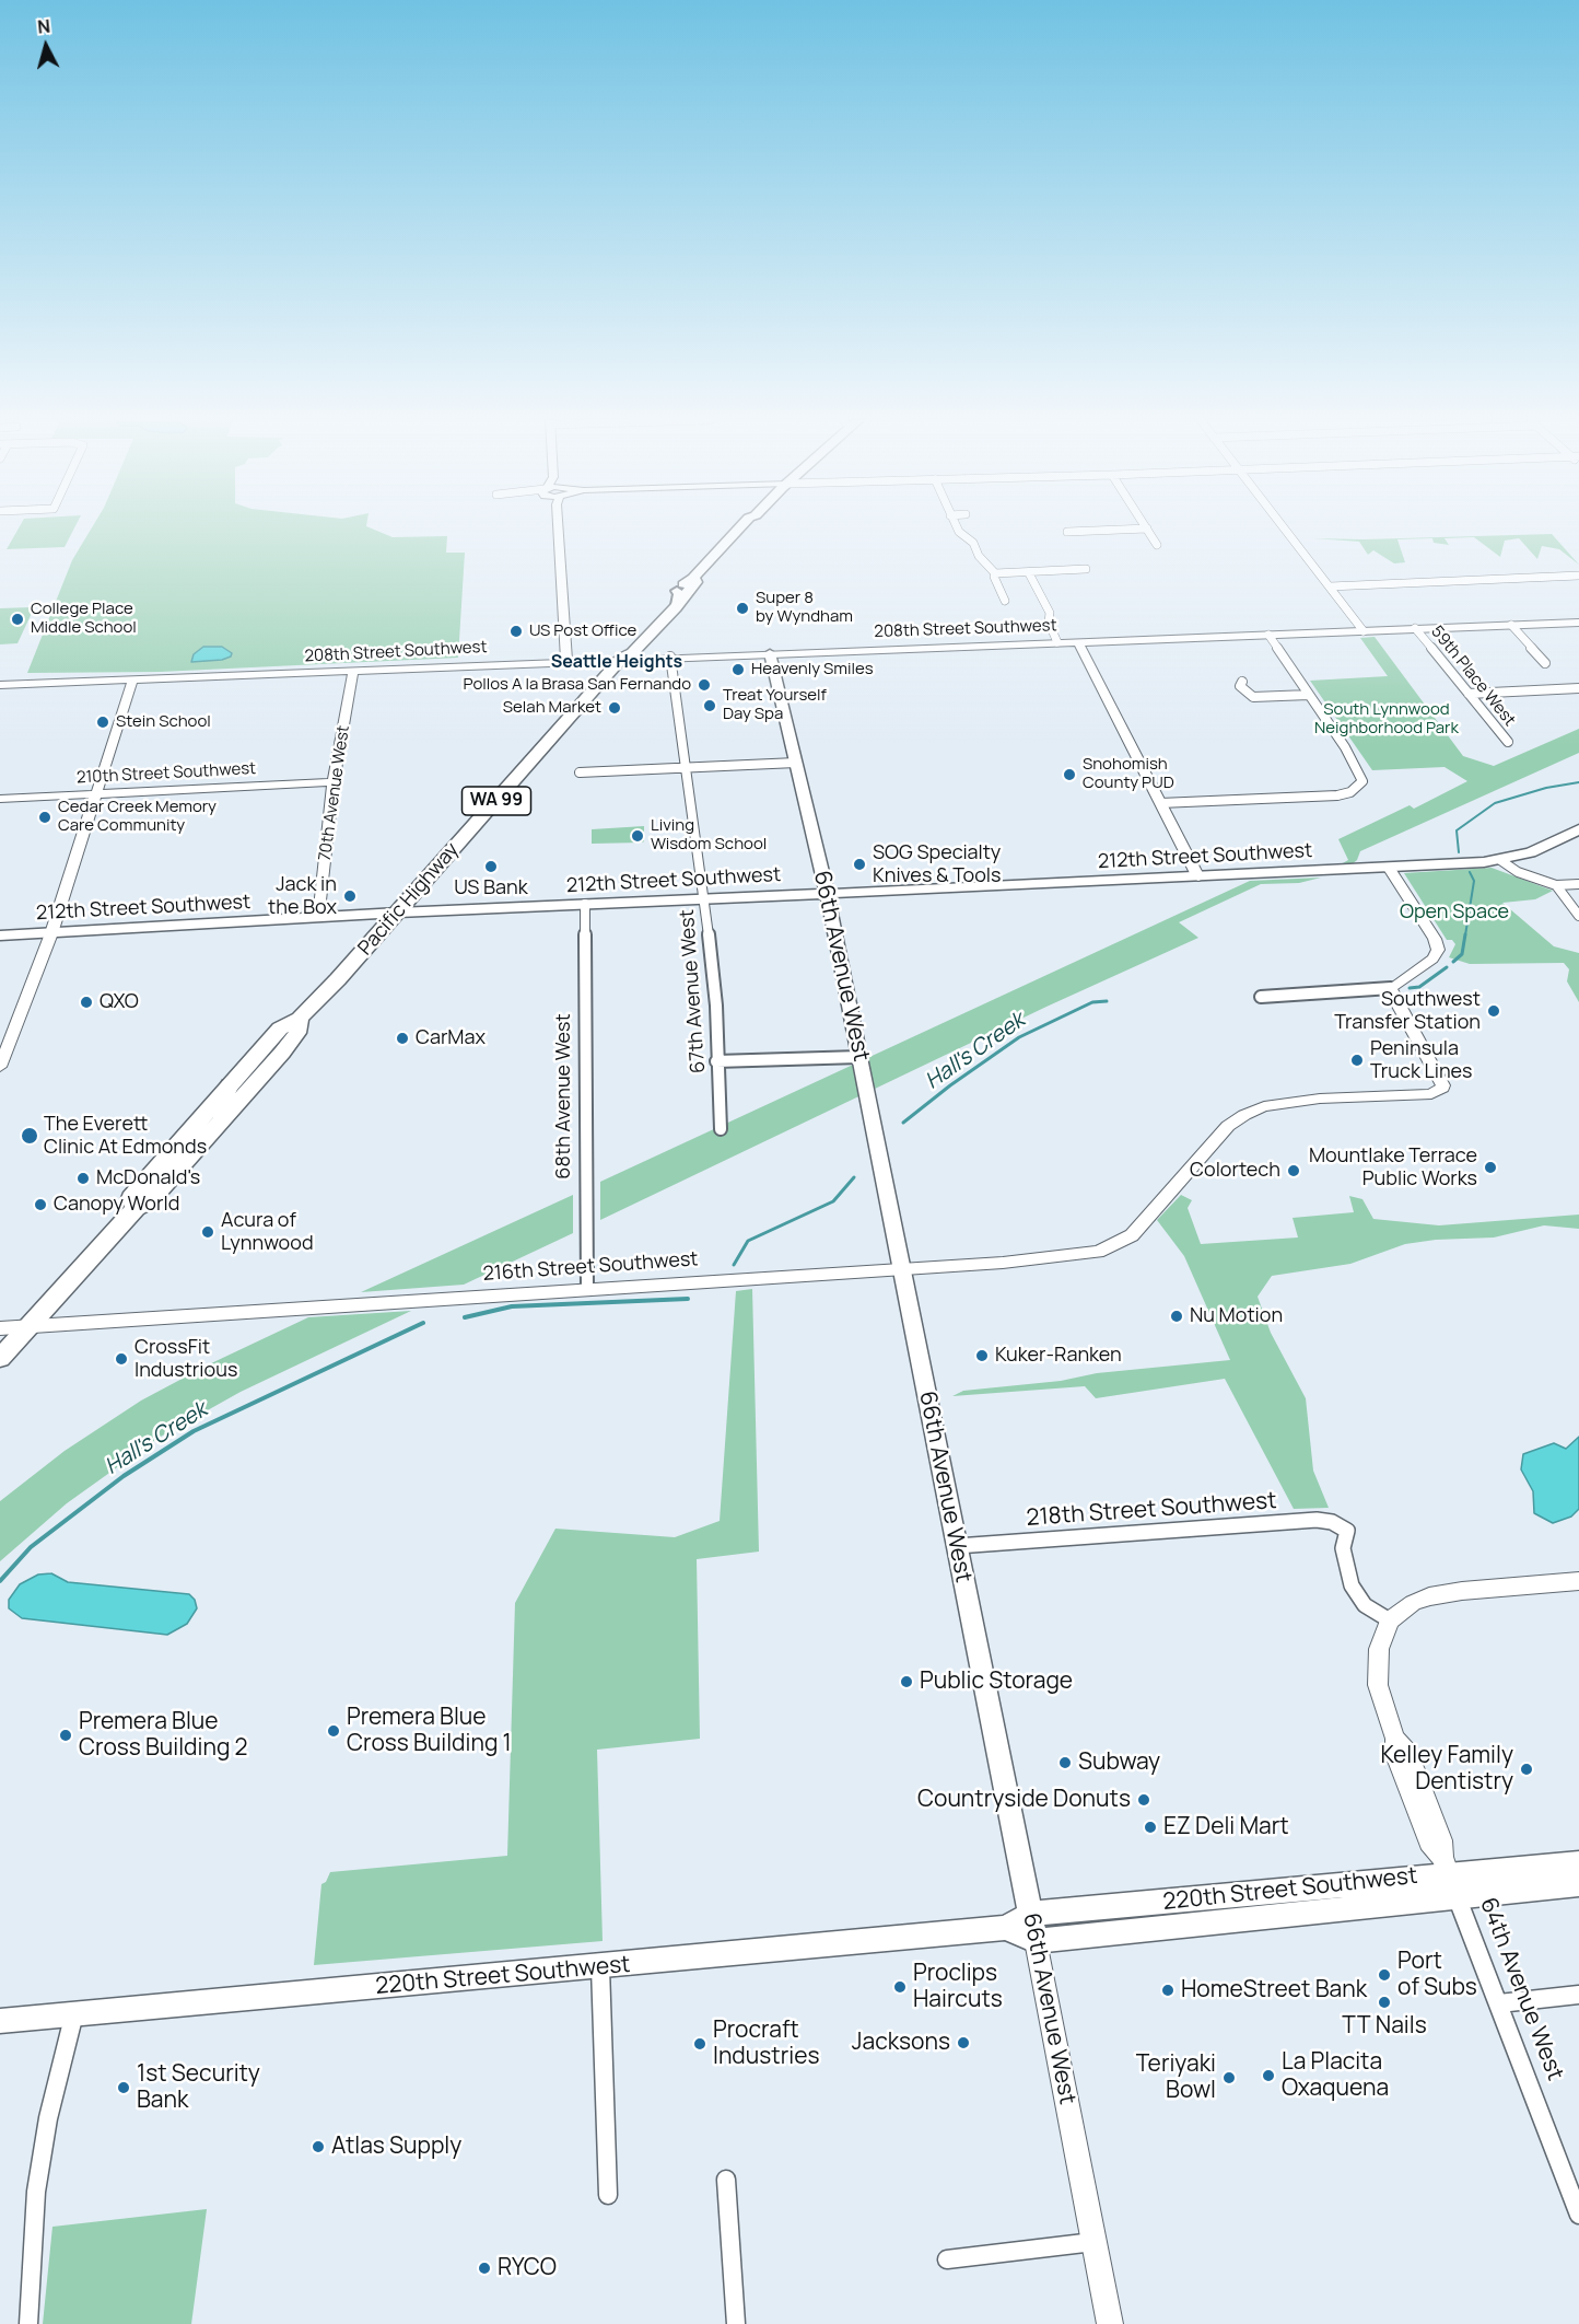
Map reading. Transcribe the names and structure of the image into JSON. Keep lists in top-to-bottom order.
{
  "streets": {
    "highway": ["WA 99", "Pacific Highway"],
    "main road": ["212th Street Southwest", "66th Avenue West", "220th Street Southwest"],
    "street": [
      "208th Street Southwest",
      "59th Place West",
      "210th Street Southwest",
      "70th Avenue West",
      "67th Avenue West",
      "68th Avenue West",
      "216th Street Southwest",
      "218th Street Southwest",
      "64th Avenue West"
    ]
  },
  "crossings": [
    ["208th Street Southwest", "59th Place West"],
    ["208th Street Southwest", "70th Avenue West"],
    ["208th Street Southwest", "Pacific Highway"],
    ["208th Street Southwest", "66th Avenue West"],
    ["208th Street Southwest", "67th Avenue West"],
    ["210th Street Southwest", "70th Avenue West"],
    ["70th Avenue West", "212th Street Southwest"],
    ["212th Street Southwest", "Pacific Highway"],
    ["212th Street Southwest", "66th Avenue West"],
    ["212th Street Southwest", "67th Avenue West"],
    ["212th Street Southwest", "68th Avenue West"],
    ["Pacific Highway", "216th Street Southwest"],
    ["66th Avenue West", "216th Street Southwest"],
    ["66th Avenue West", "218th Street Southwest"],
    ["66th Avenue West", "220th Street Southwest"],
    ["68th Avenue West", "216th Street Southwest"],
    ["218th Street Southwest", "64th Avenue West"],
    ["220th Street Southwest", "64th Avenue West"]
  ],
  "districts": ["Seattle Heights"],
  "water": ["Hall's Creek"],
  "parks": ["South Lynnwood Neighborhood Park", "Open Space"],
  "places": [
    "Super 8 by Wyndham",
    "College Place Middle School",
    "US Post Office",
    "Heavenly Smiles",
    "Pollos A la Brasa San Fernando",
    "Treat Yourself Day Spa",
    "Selah Market",
    "Stein School",
    "Snohomish County PUD",
    "Cedar Creek Memory Care Community",
    "Living Wisdom School",
    "SOG Specialty Knives & Tools",
    "US Bank",
    "Jack in the Box",
    "QXO",
    "Southwest Transfer Station",
    "CarMax",
    "Peninsula Truck Lines",
    "The Everett Clinic At Edmonds",
    "Mountlake Terrace Public Works",
    "Colortech",
    "McDonald's",
    "Canopy World",
    "Acura of Lynnwood",
    "Nu Motion",
    "Kuker-Ranken",
    "CrossFit Industrious",
    "Public Storage",
    "Premera Blue Cross Building 1",
    "Premera Blue Cross Building 2",
    "Subway",
    "Kelley Family Dentistry",
    "Countryside Donuts",
    "EZ Deli Mart",
    "Port of Subs",
    "Proclips Haircuts",
    "HomeStreet Bank",
    "TT Nails",
    "Jacksons",
    "Procraft Industries",
    "La Placita Oxaquena",
    "Teriyaki Bowl",
    "1st Security Bank",
    "Atlas Supply",
    "RYCO"
  ],
  "north": "top"
}
